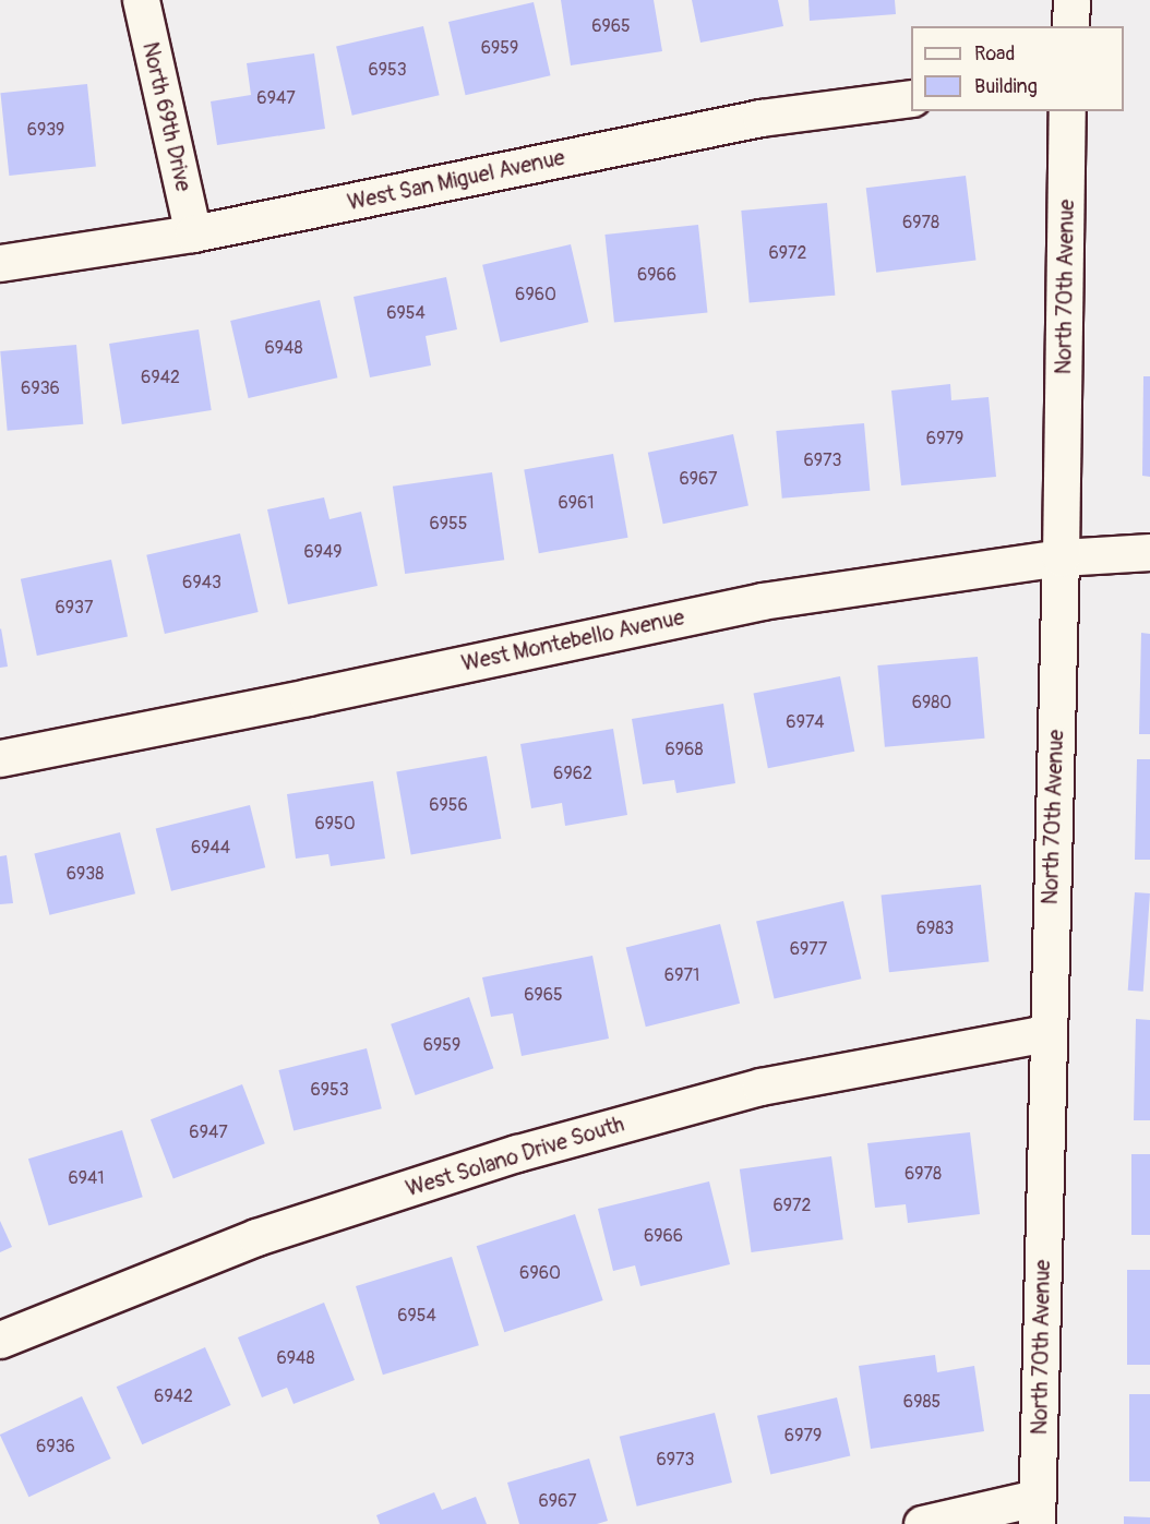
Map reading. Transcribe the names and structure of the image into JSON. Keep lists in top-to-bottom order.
{
  "streets": {
    "street": [
      "North 69th Drive",
      "West San Miguel Avenue",
      "North 70th Avenue",
      "West Montebello Avenue",
      "West Solano Drive South"
    ]
  },
  "crossings": [
    ["North 69th Drive", "West San Miguel Avenue"],
    ["North 70th Avenue", "West Montebello Avenue"],
    ["North 70th Avenue", "West Solano Drive South"]
  ],
  "house_numbers": [
    "6965",
    "6959",
    "6953",
    "6947",
    "6939",
    "6978",
    "6972",
    "6966",
    "6960",
    "6954",
    "6948",
    "6942",
    "6936",
    "6979",
    "6973",
    "6967",
    "6961",
    "6955",
    "6949",
    "6943",
    "6937",
    "6980",
    "6974",
    "6968",
    "6962",
    "6956",
    "6950",
    "6944",
    "6938",
    "6983",
    "6977",
    "6971",
    "6965",
    "6959",
    "6953",
    "6947",
    "6978",
    "6941",
    "6972",
    "6966",
    "6960",
    "6954",
    "6948",
    "6942",
    "6985",
    "6979",
    "6936",
    "6973",
    "6967"
  ],
  "legend": ["Road", "Building"]
}
